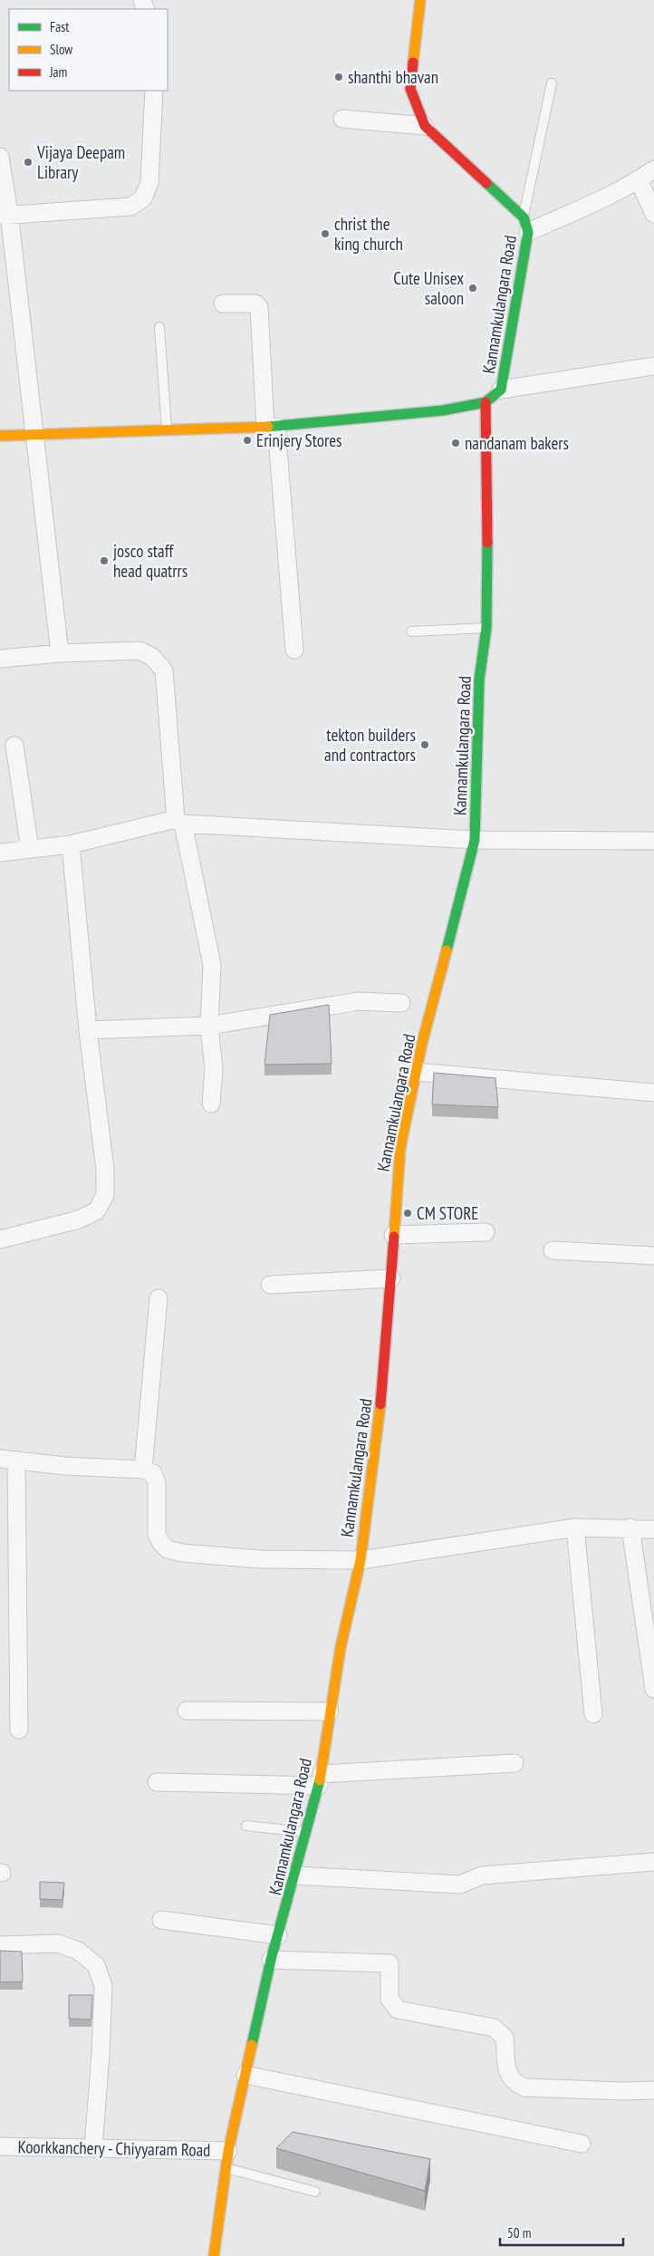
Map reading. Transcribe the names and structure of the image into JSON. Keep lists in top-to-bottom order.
{
  "streets": {
    "street": ["Kannamkulangara Road", "Koorkkanchery - Chiyyaram Road"]
  },
  "crossings": [
    ["Kannamkulangara Road", "Koorkkanchery - Chiyyaram Road"]
  ],
  "places": [
    "shanthi bhavan",
    "Vijaya Deepam Library",
    "christ the king church",
    "Cute Unisex saloon",
    "Erinjery Stores",
    "nandanam bakers",
    "josco staff head quatrrs",
    "tekton builders and contractors",
    "CM STORE"
  ],
  "legend": ["Fast", "Slow", "Jam"],
  "scale_bar": "50 m"
}
